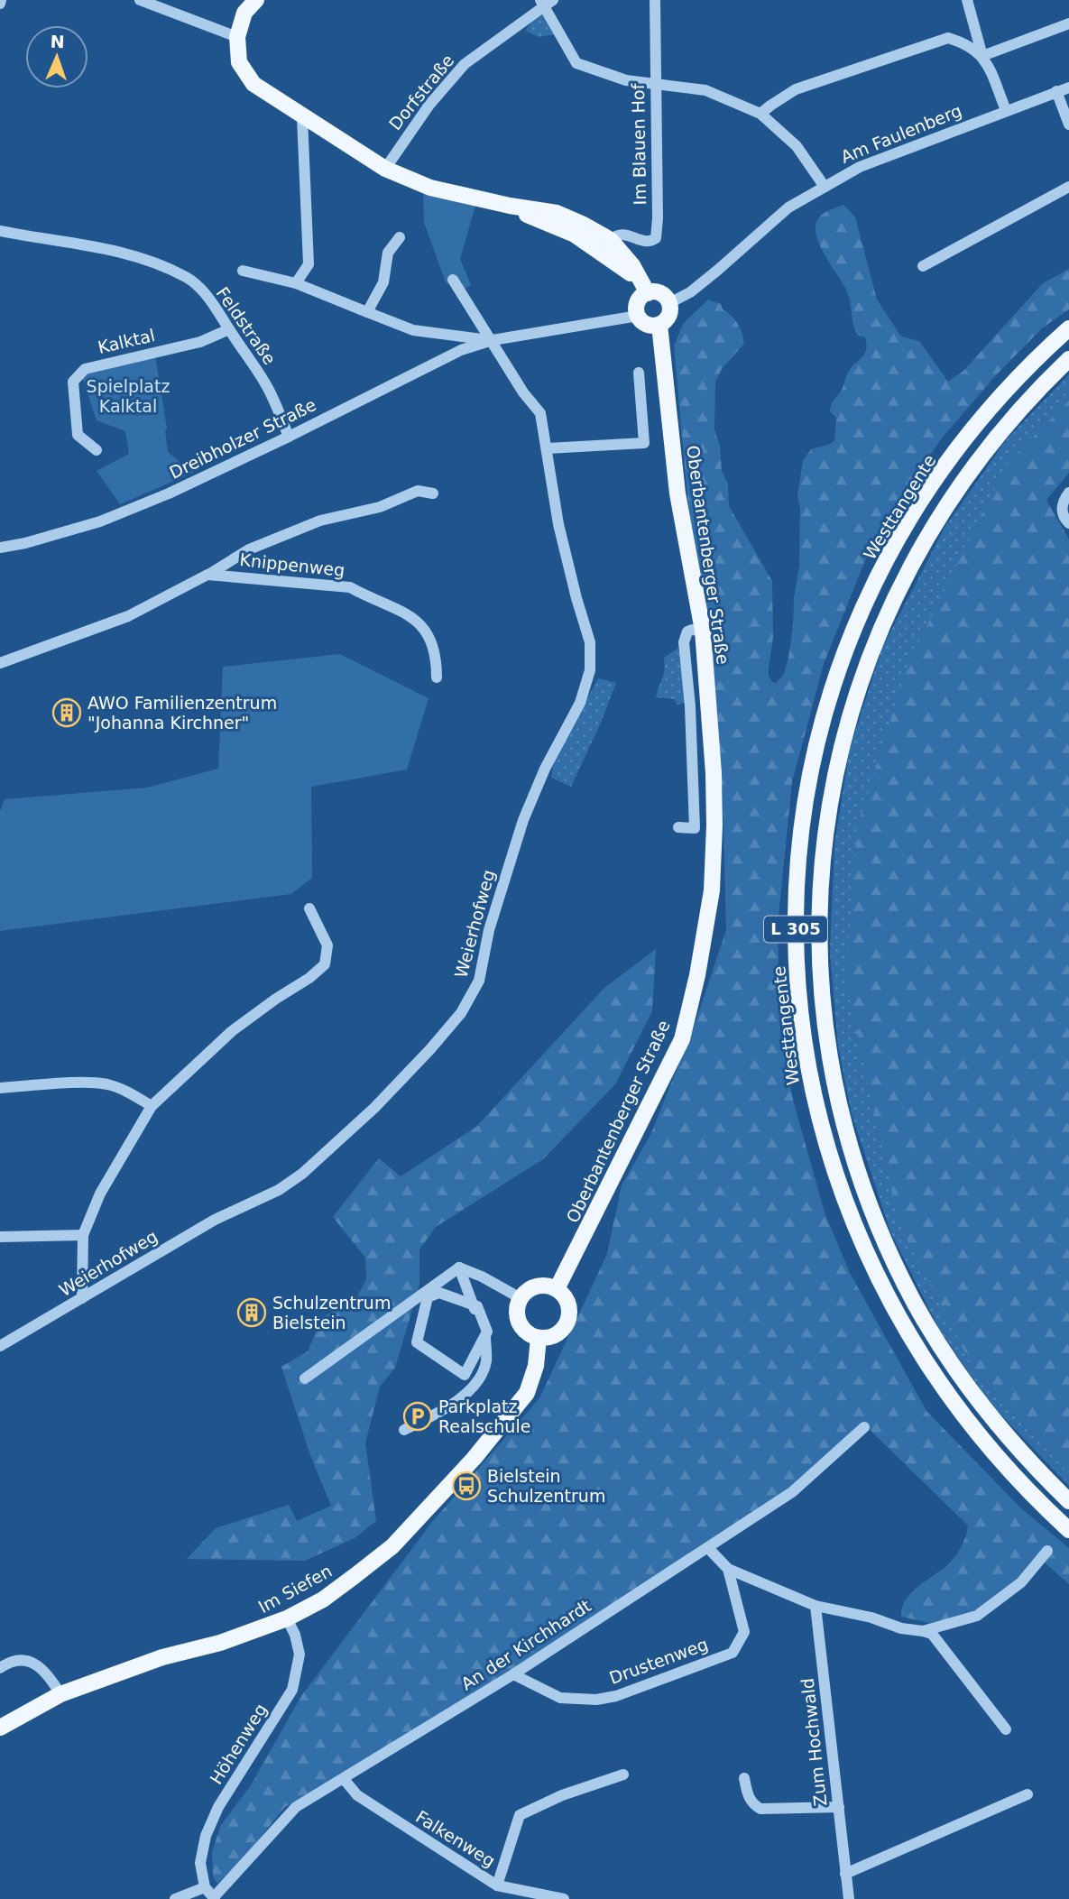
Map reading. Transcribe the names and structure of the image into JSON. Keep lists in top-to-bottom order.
{
  "streets": {
    "main road": [
      "Westtangente",
      "Oberbantenberger Straße",
      "L 305",
      "Im Siefen"
    ],
    "street": [
      "Dorfstraße",
      "Am Faulenberg",
      "Im Blauen Hof",
      "Feldstraße",
      "Kalktal",
      "Dreibholzer Straße",
      "Knippenweg",
      "Weierhofweg",
      "An der Kirchhardt",
      "Drustenweg",
      "Zum Hochwald",
      "Höhenweg",
      "Falkenweg"
    ]
  },
  "crossings": [
    ["Feldstraße", "Kalktal"],
    ["Feldstraße", "Dreibholzer Straße"],
    ["Dreibholzer Straße", "Weierhofweg"],
    ["Oberbantenberger Straße", "Im Siefen"],
    ["Im Siefen", "Höhenweg"],
    ["An der Kirchhardt", "Drustenweg"],
    ["An der Kirchhardt", "Falkenweg"]
  ],
  "parks": ["Spielplatz Kalktal"],
  "places": {
    "building": ["AWO Familienzentrum \"Johanna Kirchner\"", "Schulzentrum Bielstein"],
    "parking": ["Parkplatz Realschule"],
    "bus stop": ["Bielstein Schulzentrum"]
  },
  "north": "top"
}
